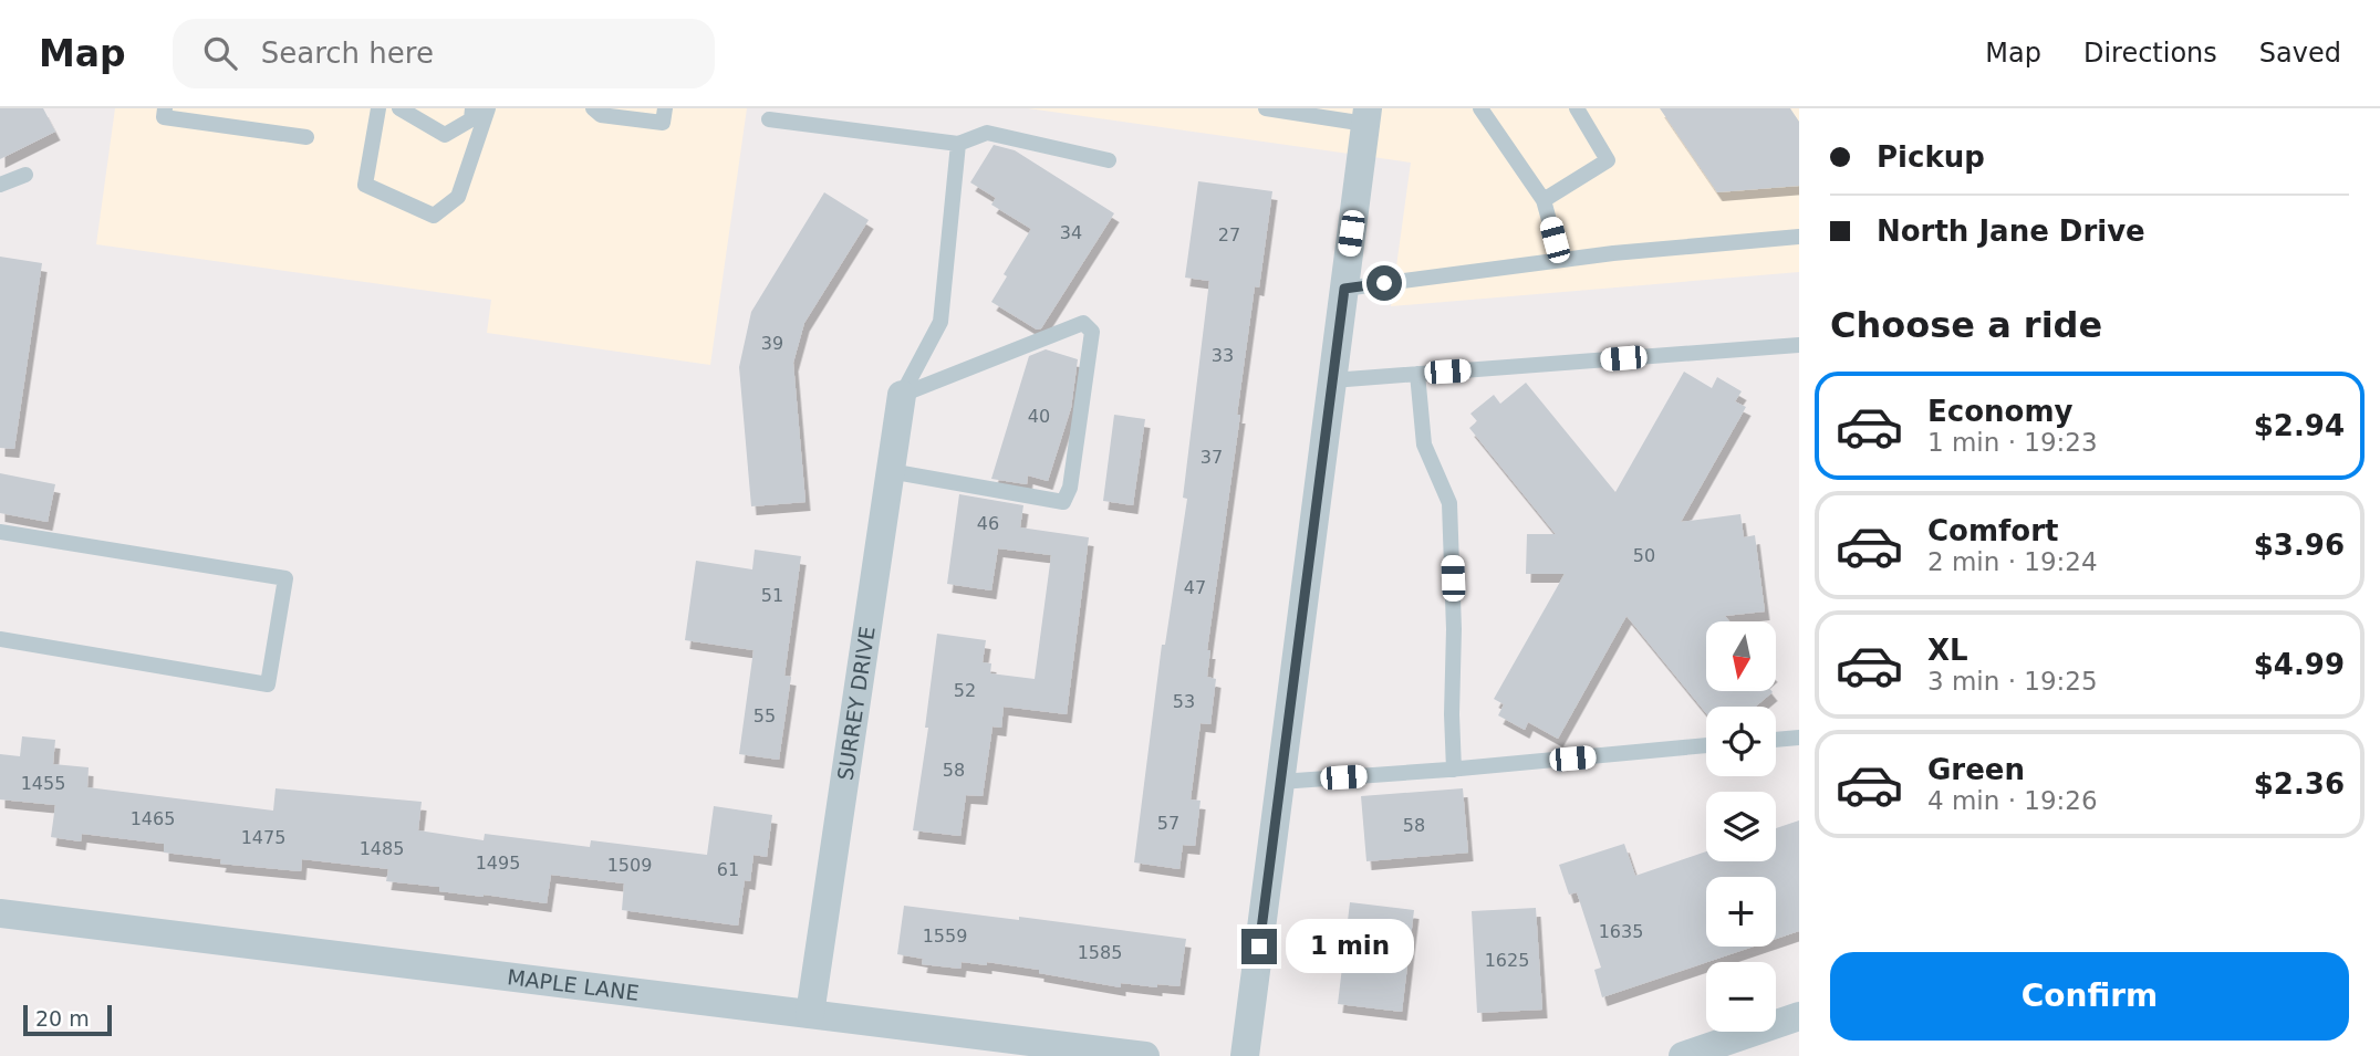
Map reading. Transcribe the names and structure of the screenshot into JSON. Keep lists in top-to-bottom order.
{
  "streets": {
    "street": ["SURREY DRIVE", "MAPLE LANE"]
  },
  "crossings": [
    ["SURREY DRIVE", "MAPLE LANE"]
  ],
  "house_numbers": [
    "34",
    "27",
    "39",
    "33",
    "40",
    "37",
    "46",
    "50",
    "47",
    "51",
    "52",
    "53",
    "55",
    "58",
    "1455",
    "1465",
    "57",
    "58",
    "1475",
    "1485",
    "1495",
    "1509",
    "61",
    "1635",
    "1559",
    "1585",
    "1625"
  ],
  "scale_bar": "20 m",
  "north": "bottom",
  "page": {
    "header": "Map",
    "search": "Search here",
    "nav": ["Map", "Directions", "Saved"],
    "banner": ["Pickup", "North Jane Drive"],
    "heading": "Choose a ride",
    "list": [
      {
        "name": "Economy",
        "note": "1 min · 19:23",
        "value": "$2.94"
      },
      {
        "name": "Comfort",
        "note": "2 min · 19:24",
        "value": "$3.96"
      },
      {
        "name": "XL",
        "note": "3 min · 19:25",
        "value": "$4.99"
      },
      {
        "name": "Green",
        "note": "4 min · 19:26",
        "value": "$2.36"
      }
    ],
    "map_buttons": ["+", "−"],
    "bubble": "1 min",
    "buttons": "Confirm",
    "scale": "20 m"
  }
}
